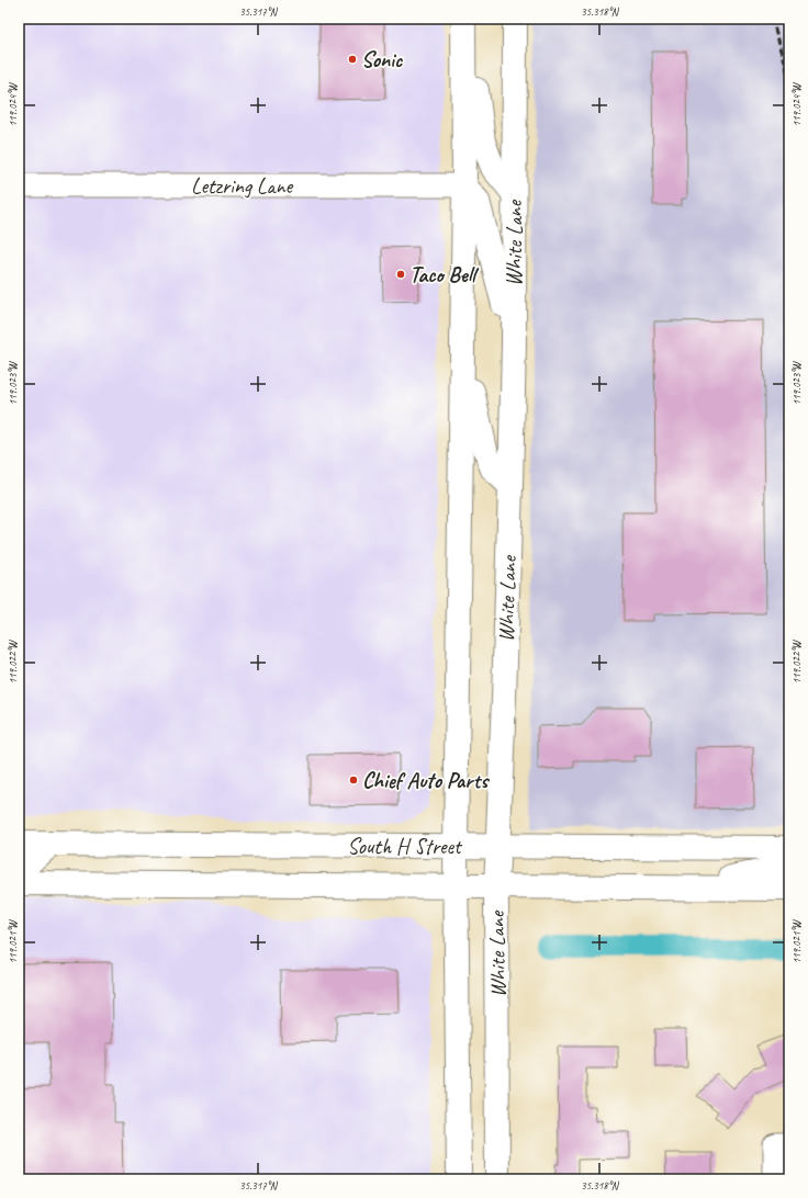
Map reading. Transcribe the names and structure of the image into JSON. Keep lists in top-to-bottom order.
{
  "streets": {
    "main road": ["White Lane", "South H Street"],
    "street": ["Letzring Lane"]
  },
  "crossings": [
    ["Letzring Lane", "White Lane"],
    ["White Lane", "South H Street"]
  ],
  "places": ["Sonic", "Taco Bell", "Chief Auto Parts"],
  "coordinates": [
    "35.317°N",
    "35.318°N",
    "119.024°W",
    "119.023°W",
    "119.022°W",
    "119.021°W"
  ]
}
